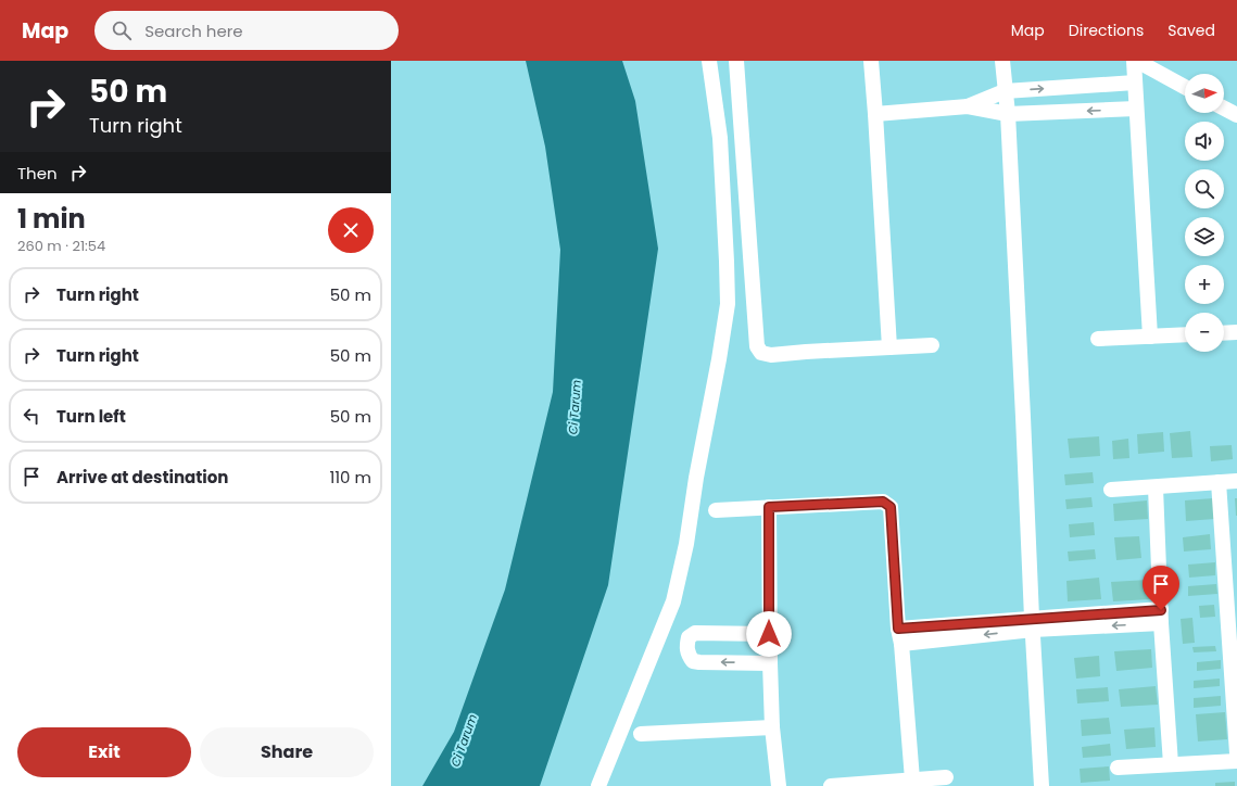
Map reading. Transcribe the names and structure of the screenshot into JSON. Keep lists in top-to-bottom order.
{
  "water": ["Ci Tarum"],
  "north": "right",
  "page": {
    "header": "Map",
    "search": "Search here",
    "nav": ["Map", "Directions", "Saved"],
    "turn": ["50 m", "Turn right"],
    "map_buttons": ["+", "−"],
    "then": "Then",
    "heading": ["1 min", "260 m · 21:54"],
    "list": [
      {
        "name": "Turn right",
        "value": "50 m"
      },
      {
        "name": "Turn right",
        "value": "50 m"
      },
      {
        "name": "Turn left",
        "value": "50 m"
      },
      {
        "name": "Arrive at destination",
        "value": "110 m"
      }
    ],
    "buttons": ["Exit", "Share"]
  }
}
